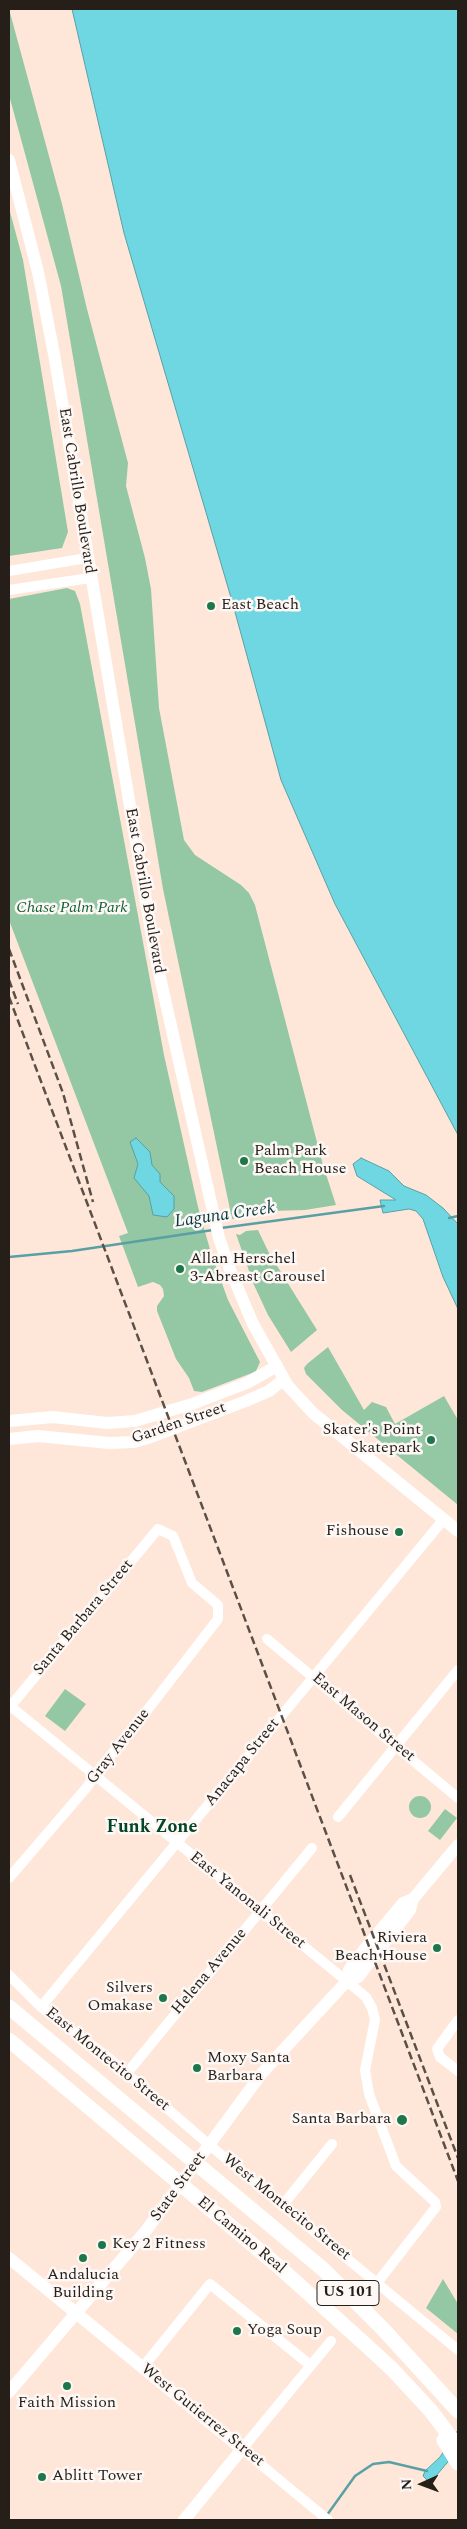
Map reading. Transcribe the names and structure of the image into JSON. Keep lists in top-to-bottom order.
{
  "streets": {
    "highway": ["El Camino Real", "US 101"],
    "main road": [
      "East Cabrillo Boulevard",
      "Garden Street",
      "State Street",
      "West Gutierrez Street"
    ],
    "street": [
      "Santa Barbara Street",
      "East Mason Street",
      "Gray Avenue",
      "Anacapa Street",
      "East Yanonali Street",
      "Helena Avenue",
      "East Montecito Street",
      "West Montecito Street"
    ]
  },
  "crossings": [
    ["East Cabrillo Boulevard", "Garden Street"],
    ["East Cabrillo Boulevard", "Anacapa Street"],
    ["Santa Barbara Street", "Gray Avenue"],
    ["Santa Barbara Street", "East Yanonali Street"],
    ["East Mason Street", "Anacapa Street"],
    ["Gray Avenue", "East Yanonali Street"],
    ["Anacapa Street", "East Yanonali Street"],
    ["Anacapa Street", "East Montecito Street"],
    ["East Yanonali Street", "Helena Avenue"],
    ["East Yanonali Street", "State Street"],
    ["East Yanonali Street", "West Montecito Street"],
    ["Helena Avenue", "East Montecito Street"],
    ["East Montecito Street", "West Montecito Street"],
    ["State Street", "West Gutierrez Street"]
  ],
  "districts": ["Funk Zone"],
  "water": ["Laguna Creek"],
  "parks": ["Chase Palm Park"],
  "places": [
    "East Beach",
    "Palm Park Beach House",
    "Allan Herschel 3-Abreast Carousel",
    "Skater's Point Skatepark",
    "Fishouse",
    "Riviera Beach House",
    "Silvers Omakase",
    "Moxy Santa Barbara",
    "Santa Barbara",
    "Key 2 Fitness",
    "Andalucia Building",
    "Yoga Soup",
    "Faith Mission",
    "Ablitt Tower"
  ],
  "north": "left"
}
